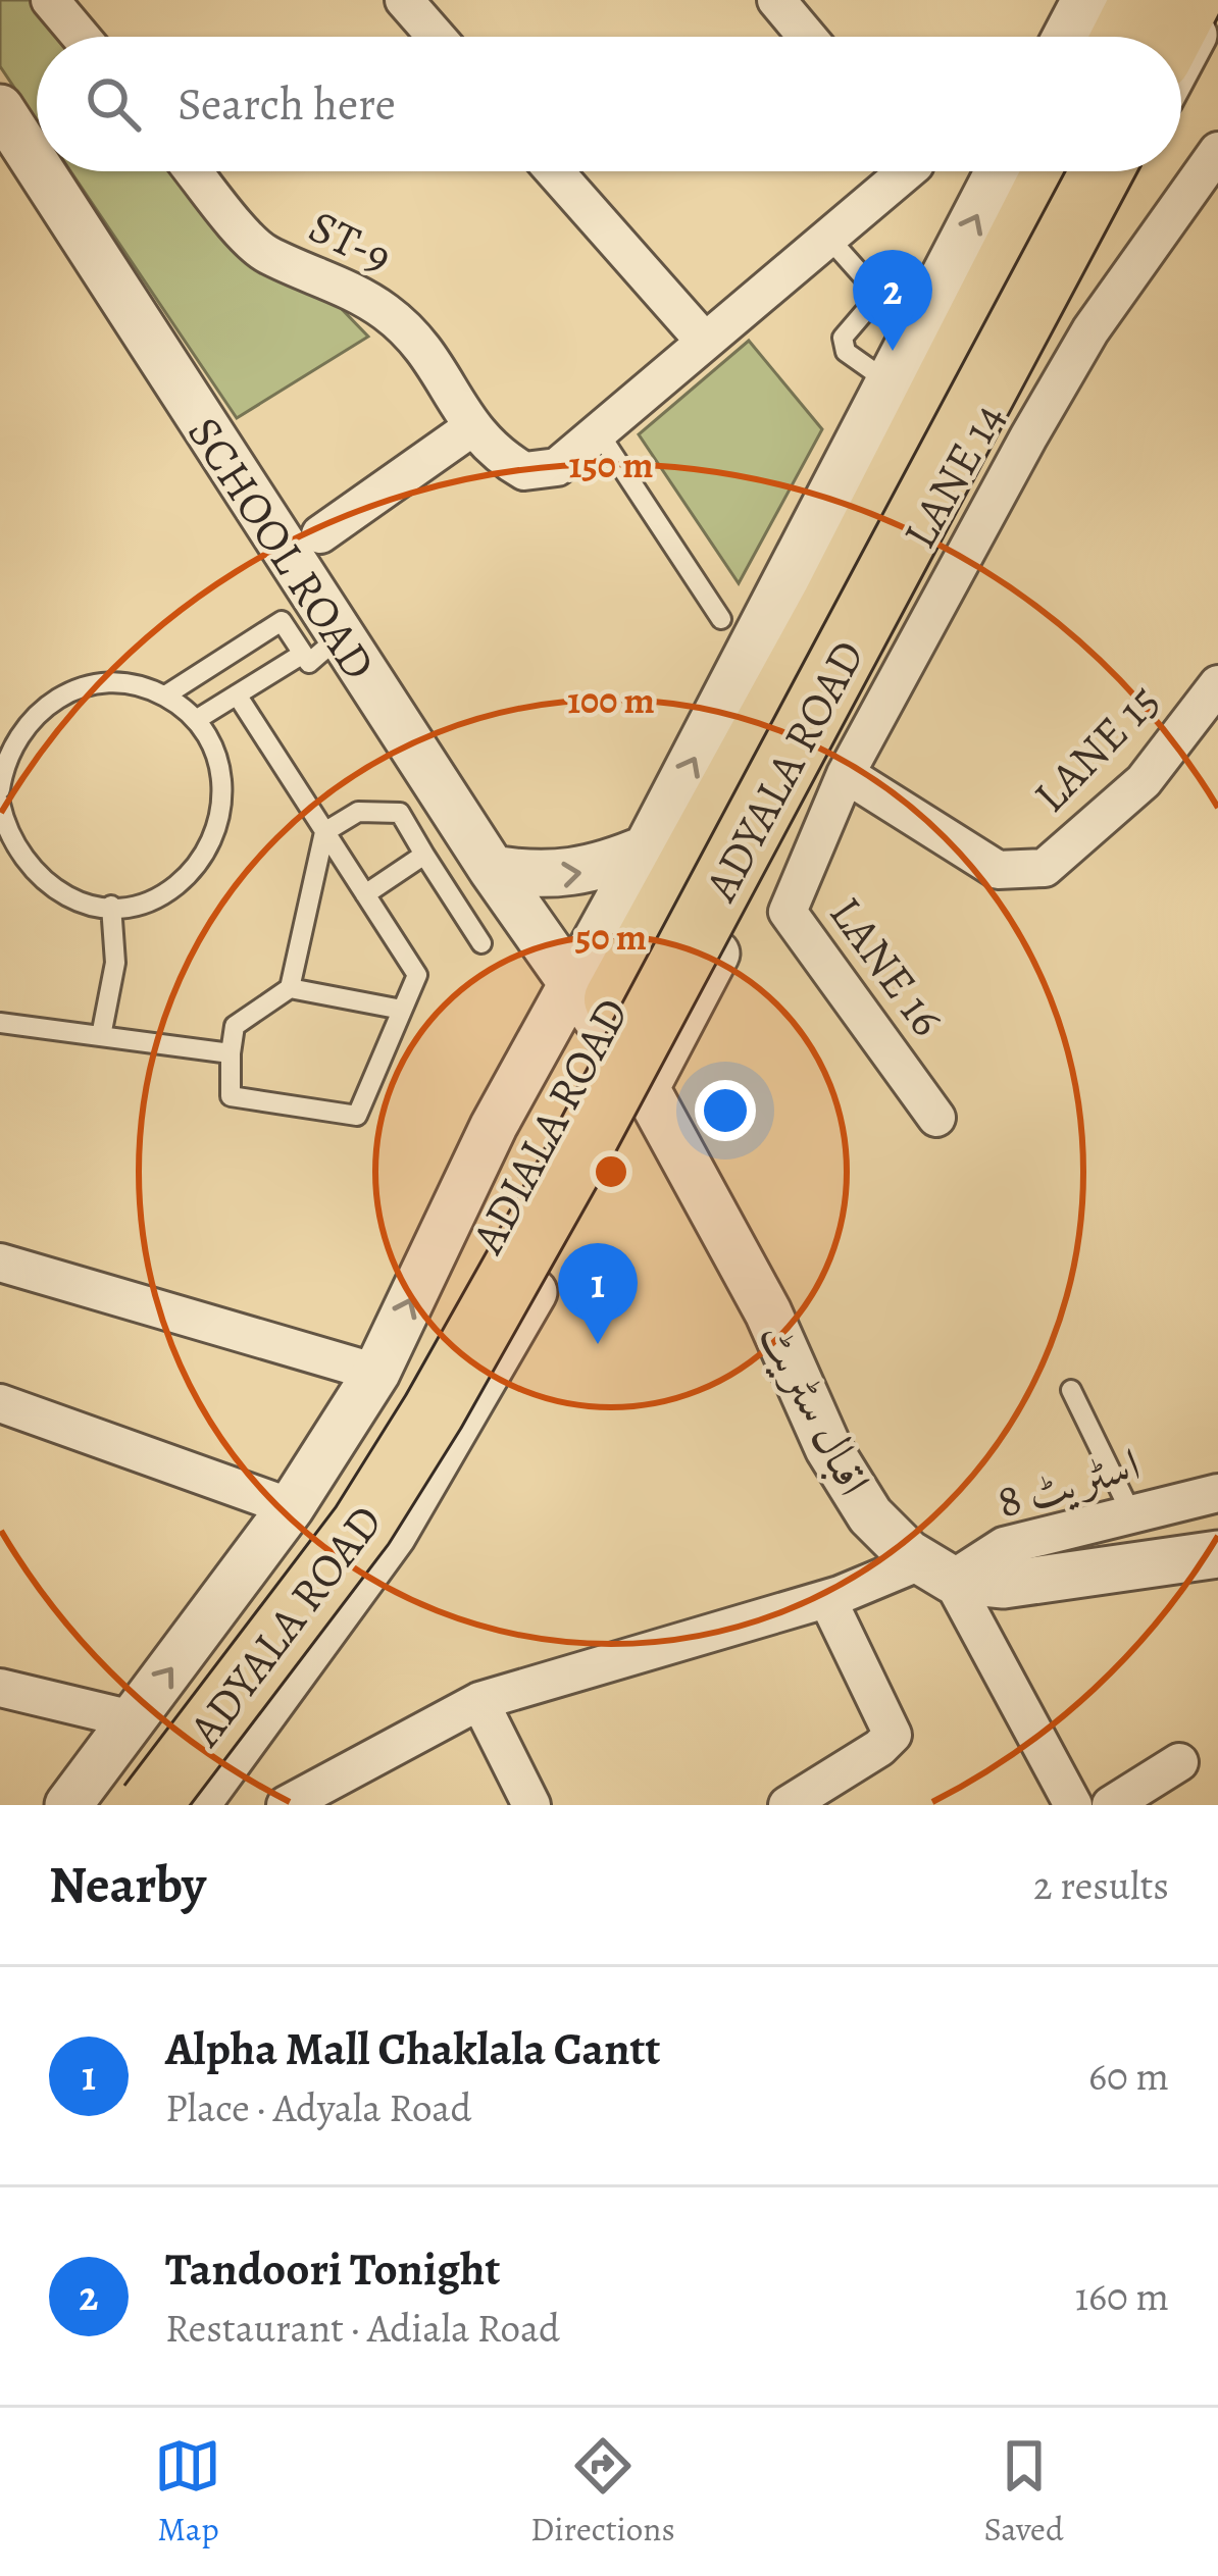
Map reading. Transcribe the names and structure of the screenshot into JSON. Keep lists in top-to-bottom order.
{
  "streets": {
    "main road": ["ADYALA ROAD", "ADIALA ROAD"],
    "street": [
      "ST-9",
      "LANE 14",
      "SCHOOL ROAD",
      "LANE 15",
      "LANE 16",
      "اقبال سٹریٹ",
      "اسٹریٹ 8"
    ]
  },
  "crossings": [
    ["LANE 14", "LANE 15"],
    ["LANE 14", "LANE 16"],
    ["SCHOOL ROAD", "اقبال سٹریٹ"],
    ["اقبال سٹریٹ", "اسٹریٹ 8"]
  ],
  "page": {
    "search": "Search here",
    "pins": ["2", "1"],
    "heading": ["Nearby", "2 results"],
    "list": [
      {
        "mark": "1",
        "name": "Alpha Mall Chaklala Cantt",
        "note": "Place · Adyala Road",
        "value": "60 m"
      },
      {
        "mark": "2",
        "name": "Tandoori Tonight",
        "note": "Restaurant · Adiala Road",
        "value": "160 m"
      }
    ],
    "nav": ["Map", "Directions", "Saved"]
  },
  "rings": ["150 m", "100 m", "50 m"]
}
